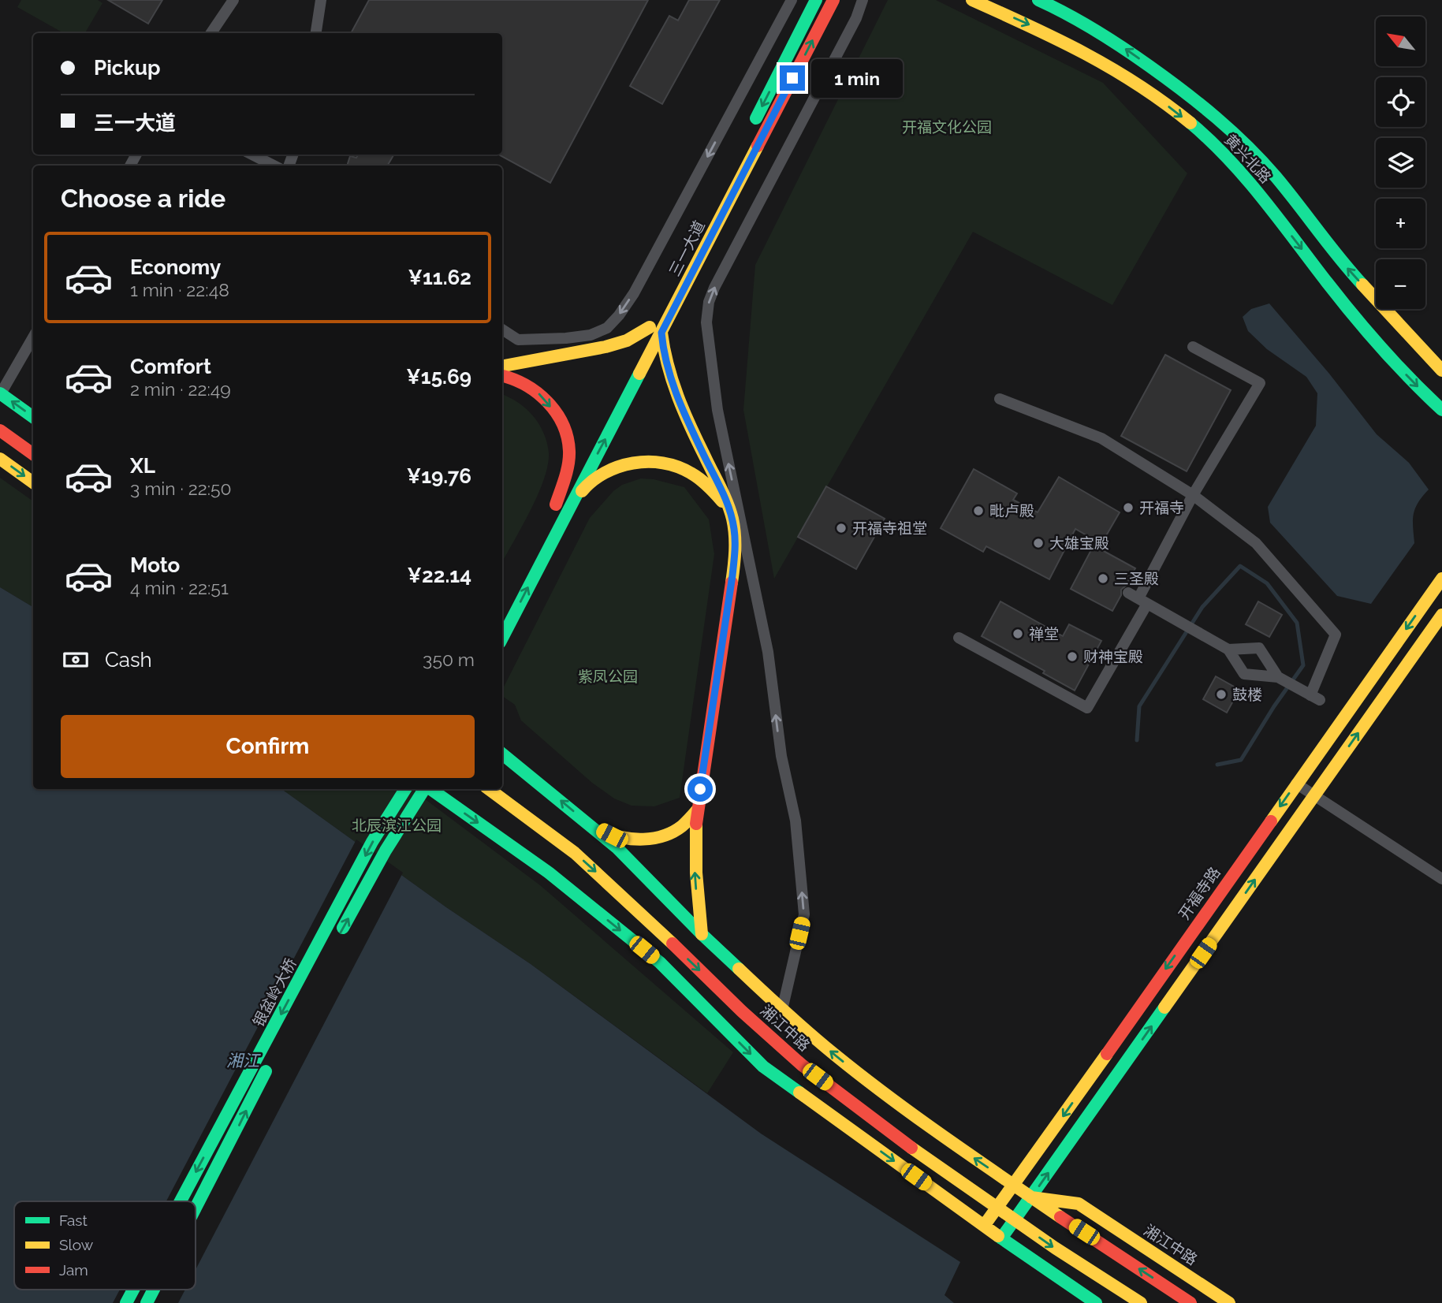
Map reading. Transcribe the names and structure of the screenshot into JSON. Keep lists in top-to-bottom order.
{
  "streets": {
    "main road": [
      "黄兴北路",
      "三一大道",
      "开福寺路",
      "银盆岭大桥",
      "湘江中路"
    ]
  },
  "crossings": [
    ["开福寺路", "湘江中路"]
  ],
  "water": ["湘江"],
  "parks": ["开福文化公园", "紫凤公园", "北辰滨江公园"],
  "places": [
    "开福寺",
    "毗卢殿",
    "开福寺祖堂",
    "大雄宝殿",
    "三圣殿",
    "禅堂",
    "财神宝殿",
    "鼓楼"
  ],
  "legend": ["Fast", "Slow", "Jam"],
  "north": "top left",
  "page": {
    "map_buttons": ["+", "−"],
    "banner": ["Pickup", "三一大道"],
    "bubble": "1 min",
    "heading": "Choose a ride",
    "list": [
      {
        "name": "Economy",
        "note": "1 min · 22:48",
        "value": "¥11.62"
      },
      {
        "name": "Comfort",
        "note": "2 min · 22:49",
        "value": "¥15.69"
      },
      {
        "name": "XL",
        "note": "3 min · 22:50",
        "value": "¥19.76"
      },
      {
        "name": "Moto",
        "note": "4 min · 22:51",
        "value": "¥22.14"
      }
    ],
    "pay": ["Cash", "350 m"],
    "buttons": "Confirm"
  }
}
